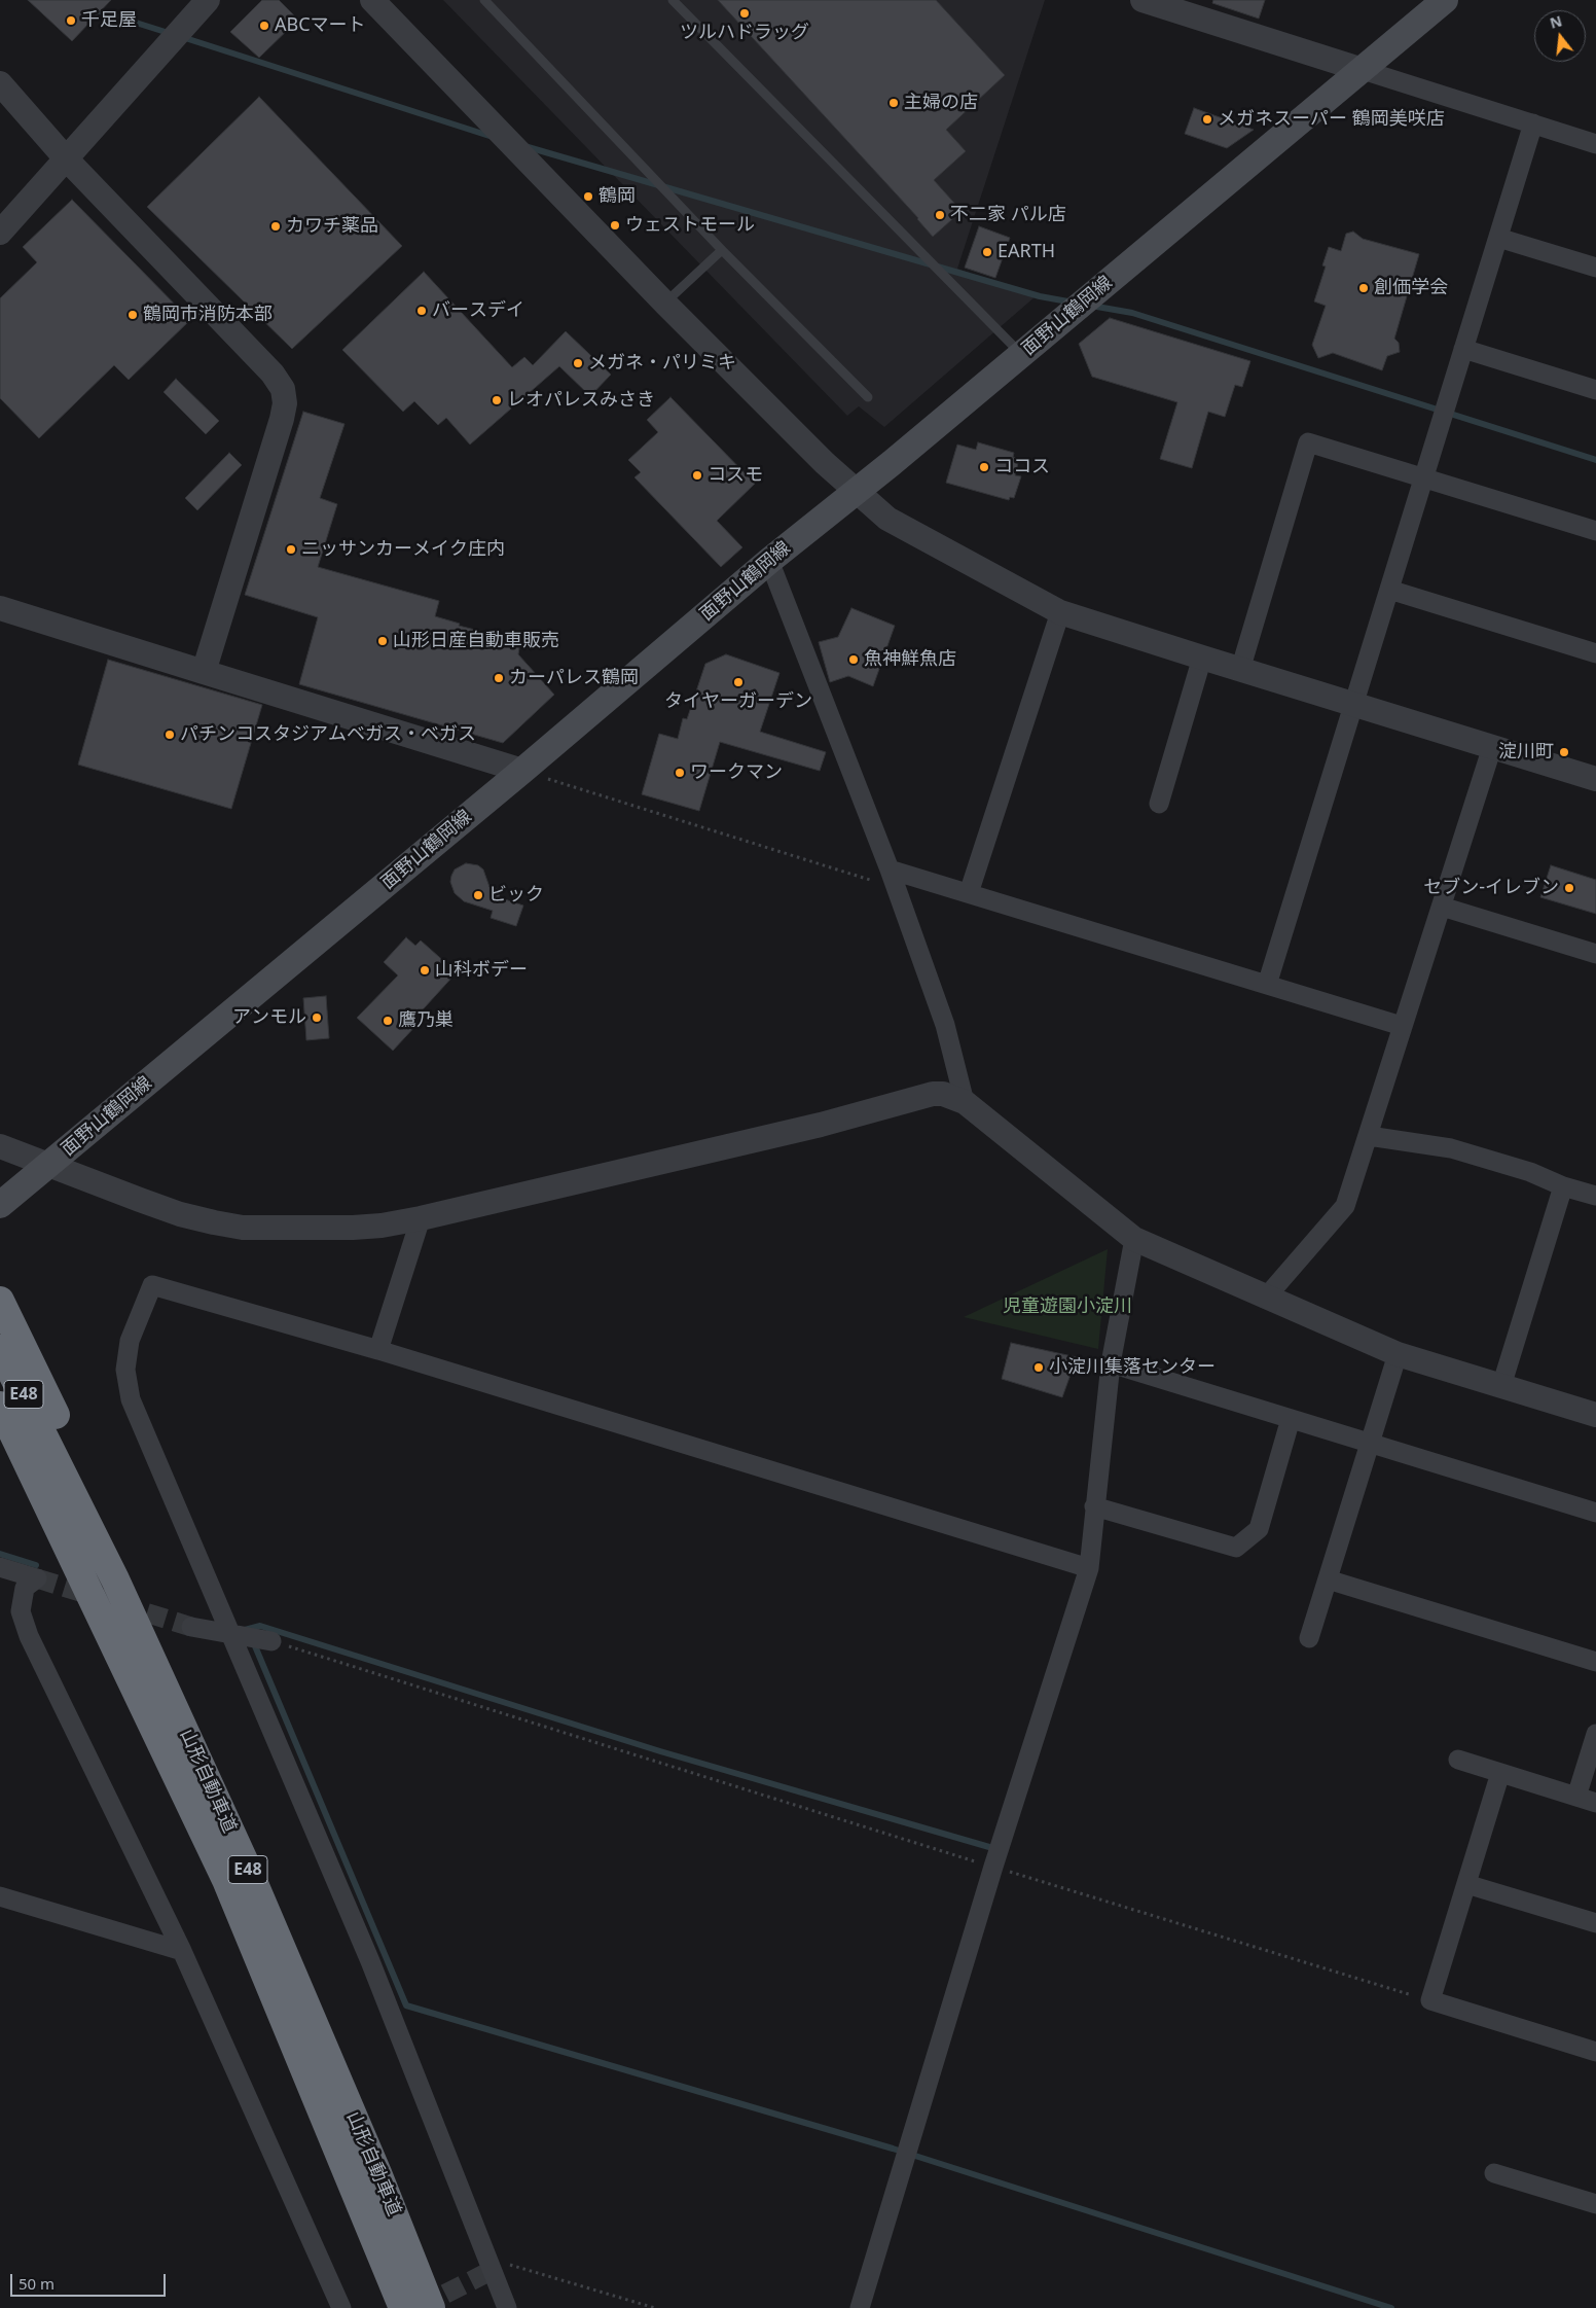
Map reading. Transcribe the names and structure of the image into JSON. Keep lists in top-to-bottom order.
{
  "streets": {
    "highway": ["E48", "山形自動車道"],
    "main road": ["面野山鶴岡線"]
  },
  "crossings": [
    ["E48", "山形自動車道"]
  ],
  "parks": ["児童遊園小淀川"],
  "places": [
    "ツルハドラッグ",
    "千足屋",
    "ABCマート",
    "主婦の店",
    "メガネスーパー 鶴岡美咲店",
    "鶴岡",
    "不二家 パル店",
    "ウェストモール",
    "カワチ薬品",
    "EARTH",
    "創価学会",
    "バースデイ",
    "鶴岡市消防本部",
    "メガネ・パリミキ",
    "レオパレスみさき",
    "ココス",
    "コスモ",
    "ニッサンカーメイク庄内",
    "山形日産自動車販売",
    "魚神鮮魚店",
    "カーパレス鶴岡",
    "タイヤーガーデン",
    "パチンコスタジアムベガス・ベガス",
    "淀川町",
    "ワークマン",
    "セブン-イレブン",
    "ビック",
    "山科ボデー",
    "アンモル",
    "鷹乃巣",
    "小淀川集落センター"
  ],
  "scale_bar": "50 m",
  "north": "top"
}
